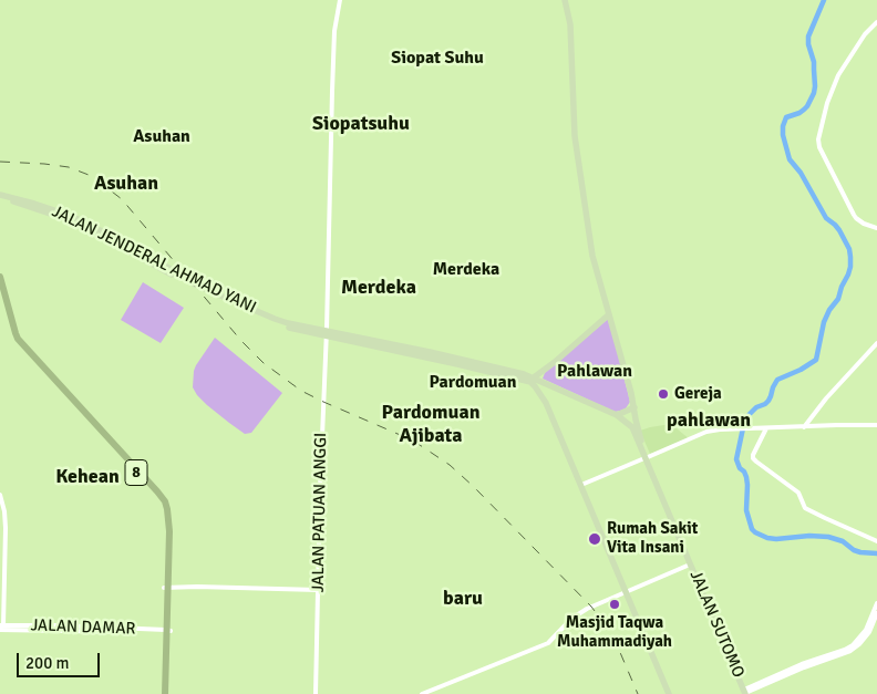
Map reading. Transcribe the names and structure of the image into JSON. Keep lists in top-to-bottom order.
{
  "streets": {
    "highway": ["8"],
    "main road": ["JALAN JENDERAL AHMAD YANI", "JALAN SUTOMO"],
    "street": ["JALAN PATUAN ANGGI", "JALAN DAMAR"]
  },
  "crossings": [
    ["JALAN JENDERAL AHMAD YANI", "JALAN PATUAN ANGGI"],
    ["JALAN JENDERAL AHMAD YANI", "JALAN SUTOMO"],
    ["8", "JALAN DAMAR"]
  ],
  "districts": [
    "Siopat Suhu",
    "Siopatsuhu",
    "Asuhan",
    "Asuhan",
    "Merdeka",
    "Merdeka",
    "Pahlawan",
    "Pardomuan",
    "Pardomuan Ajibata",
    "pahlawan",
    "Kehean",
    "baru"
  ],
  "places": ["Gereja", "Rumah Sakit Vita Insani", "Masjid Taqwa Muhammadiyah"],
  "scale_bar": "200 m"
}
